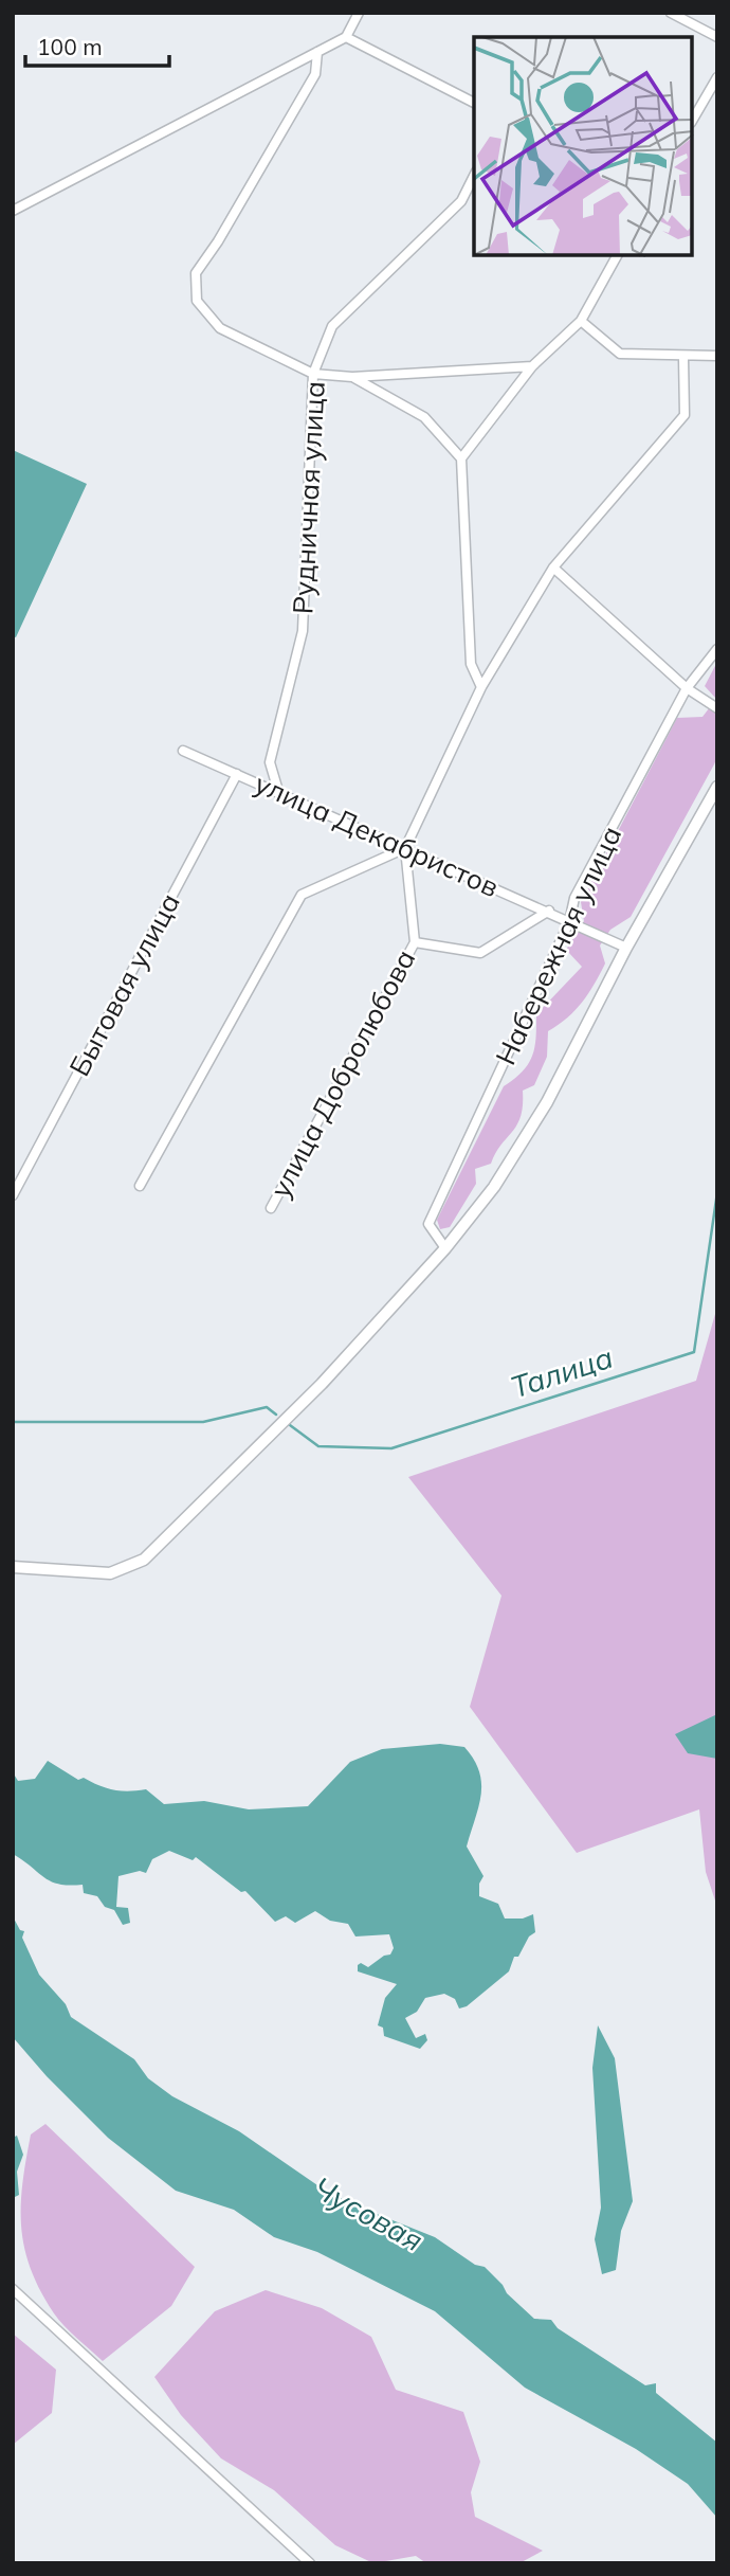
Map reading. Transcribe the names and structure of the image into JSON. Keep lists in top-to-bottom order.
{
  "streets": {
    "street": [
      "Рудничная улица",
      "улица Декабристов",
      "Набережная улица",
      "Бытовая улица",
      "улица Добролюбова"
    ]
  },
  "crossings": [
    ["Рудничная улица", "улица Декабристов"],
    ["улица Декабристов", "Набережная улица"],
    ["улица Декабристов", "Бытовая улица"],
    ["улица Декабристов", "улица Добролюбова"]
  ],
  "water": ["Талица", "Чусовая"],
  "scale_bar": "100 m"
}
